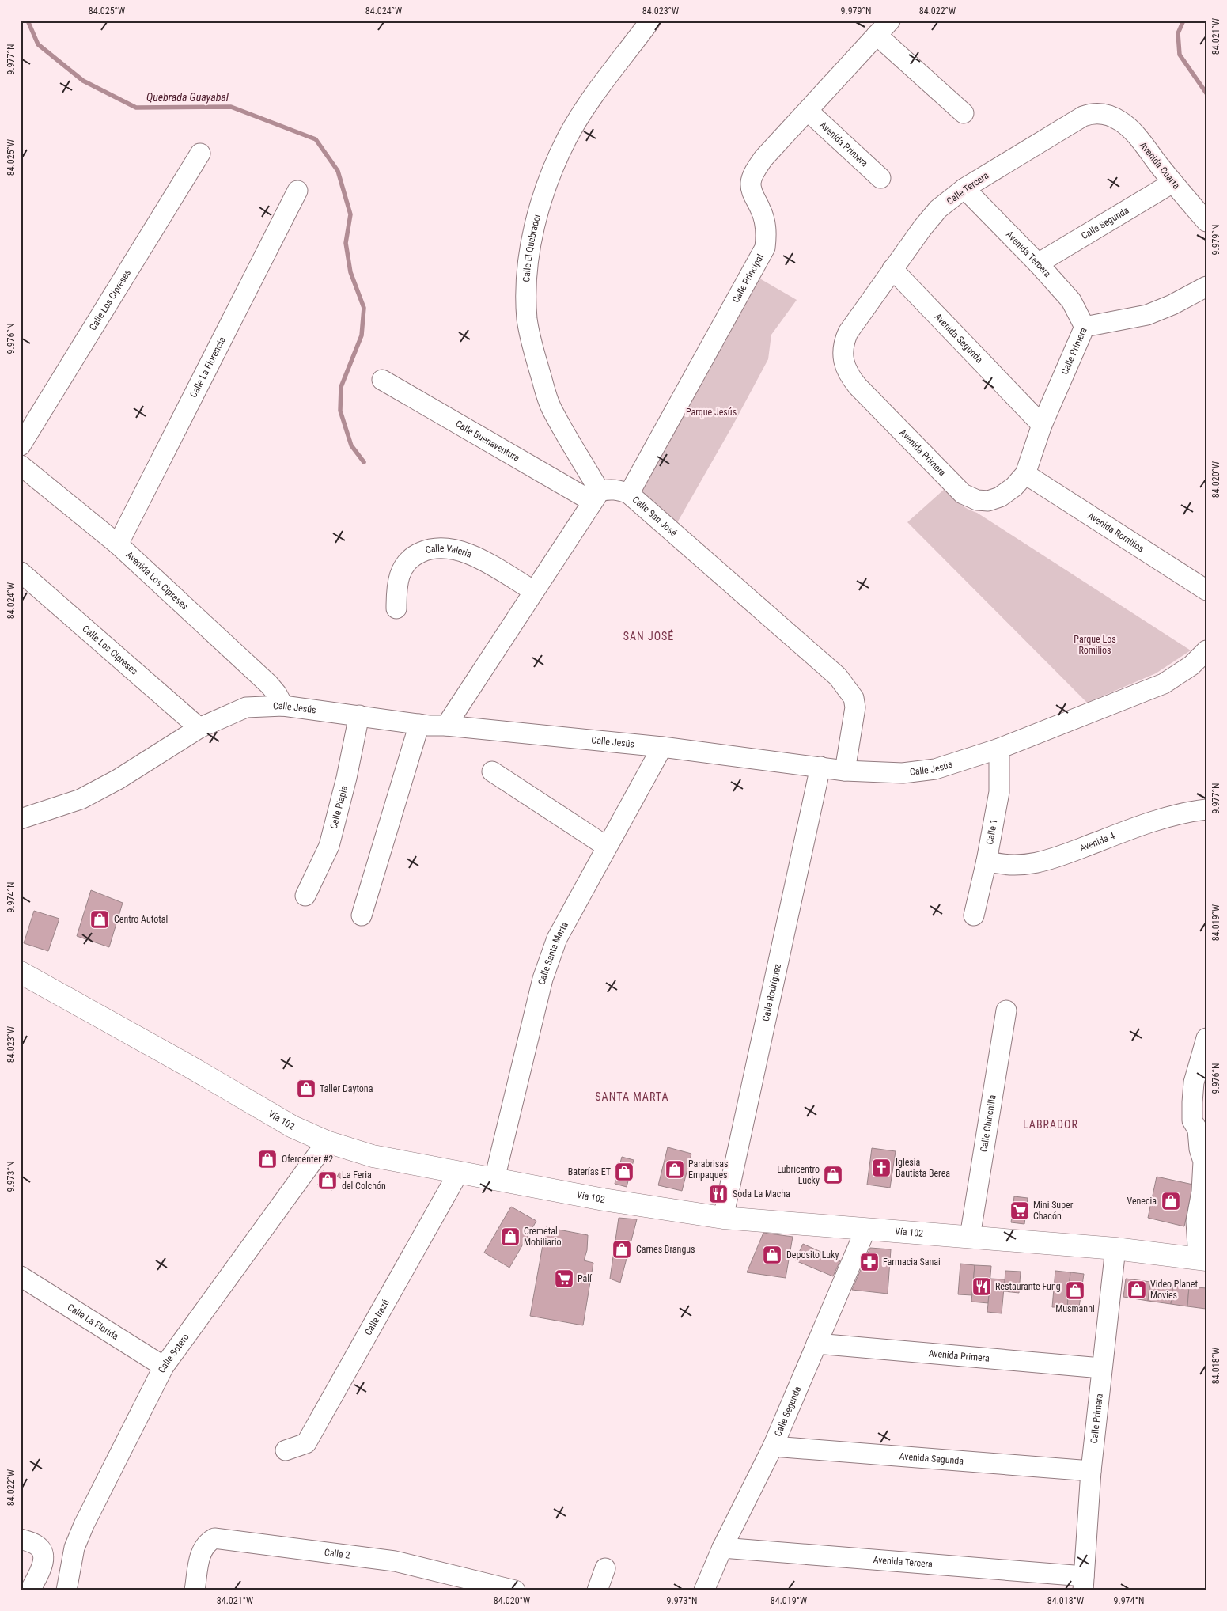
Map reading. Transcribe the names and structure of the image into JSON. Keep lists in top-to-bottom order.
{
  "streets": {
    "main road": ["Vía 102"],
    "street": [
      "Avenida Primera",
      "Avenida Cuarta",
      "Calle Tercera",
      "Calle Segunda",
      "Calle El Quebrador",
      "Avenida Tercera",
      "Calle Principal",
      "Calle Los Cipreses",
      "Avenida Segunda",
      "Calle Primera",
      "Calle La Florencia",
      "Calle Buenaventura",
      "Calle San José",
      "Avenida Romilios",
      "Calle Valeria",
      "Avenida Los Cipreses",
      "Calle Jesús",
      "Calle Piapia",
      "Calle 1",
      "Avenida 4",
      "Calle Santa Marta",
      "Calle Rodríguez",
      "Calle Chinchilla",
      "Calle Irazú",
      "Calle La Florida",
      "Calle Sotero",
      "Calle 2"
    ]
  },
  "crossings": [
    ["Avenida Primera", "Calle Tercera"],
    ["Avenida Primera", "Calle Segunda"],
    ["Avenida Primera", "Calle Principal"],
    ["Avenida Primera", "Calle Primera"],
    ["Avenida Primera", "Avenida Romilios"],
    ["Avenida Cuarta", "Calle Tercera"],
    ["Avenida Cuarta", "Calle Segunda"],
    ["Calle Tercera", "Avenida Tercera"],
    ["Calle Tercera", "Avenida Segunda"],
    ["Calle Segunda", "Avenida Tercera"],
    ["Calle Segunda", "Avenida Segunda"],
    ["Calle Segunda", "Vía 102"],
    ["Calle El Quebrador", "Calle Buenaventura"],
    ["Calle El Quebrador", "Calle San José"],
    ["Avenida Tercera", "Calle Primera"],
    ["Calle Principal", "Calle San José"],
    ["Calle Los Cipreses", "Calle Jesús"],
    ["Avenida Segunda", "Calle Primera"],
    ["Calle Primera", "Avenida Romilios"],
    ["Calle Primera", "Vía 102"],
    ["Calle La Florencia", "Avenida Los Cipreses"],
    ["Calle Buenaventura", "Calle San José"],
    ["Calle San José", "Calle Jesús"],
    ["Avenida Los Cipreses", "Calle Jesús"],
    ["Calle Jesús", "Calle Piapia"],
    ["Calle Jesús", "Calle 1"],
    ["Calle Jesús", "Calle Santa Marta"],
    ["Calle Jesús", "Calle Rodríguez"],
    ["Calle 1", "Avenida 4"],
    ["Calle Santa Marta", "Vía 102"],
    ["Calle Rodríguez", "Vía 102"],
    ["Vía 102", "Calle Chinchilla"],
    ["Vía 102", "Calle Irazú"],
    ["Vía 102", "Calle Sotero"],
    ["Calle La Florida", "Calle Sotero"]
  ],
  "districts": ["SAN JOSÉ", "SANTA MARTA", "LABRADOR"],
  "water": ["Quebrada Guayabal"],
  "parks": ["Parque Jesús", "Parque Los Romilios"],
  "places": {
    "shop": [
      "Centro Autotal",
      "Taller Daytona",
      "Ofercenter #2",
      "Parabrisas Empaques",
      "Baterías ET",
      "Lubricentro Lucky",
      "La Feria del Colchón",
      "Venecia",
      "Cremetal Mobiliario",
      "Carnes Brangus",
      "Deposito Luky",
      "Video Planet Movies",
      "Musmanni"
    ],
    "church": ["Iglesia Bautista Berea"],
    "restaurant": ["Soda La Macha", "Restaurante Fung"],
    "supermarket": ["Mini Super Chacón", "Palí"],
    "pharmacy": ["Farmacia Sanai"]
  },
  "coordinates": [
    "84.025°W",
    "84.024°W",
    "84.023°W",
    "9.979°N",
    "84.022°W",
    "84.021°W",
    "9.977°N",
    "9.976°N",
    "84.020°W",
    "9.974°N",
    "84.019°W",
    "9.973°N",
    "84.018°W"
  ]
}
